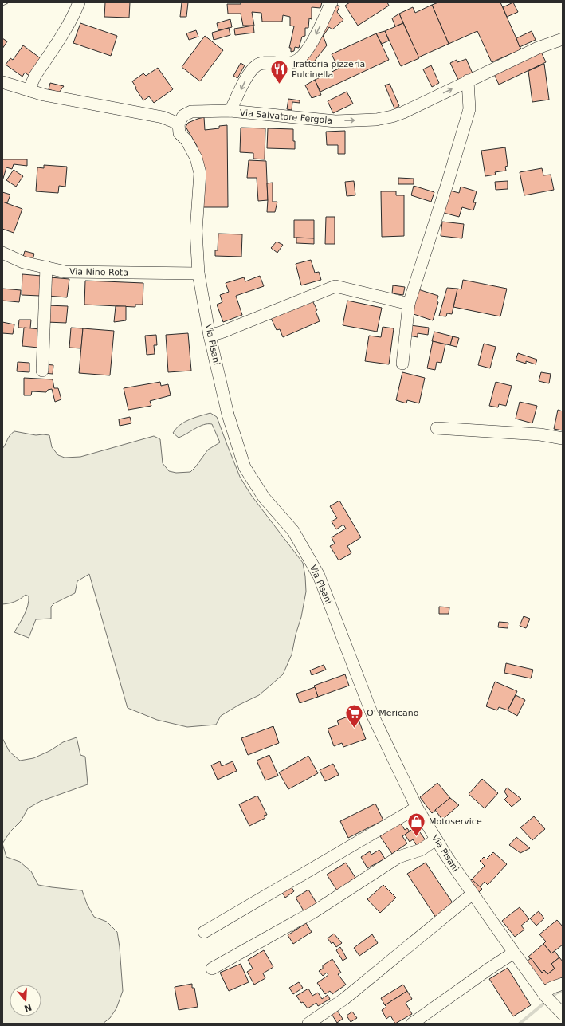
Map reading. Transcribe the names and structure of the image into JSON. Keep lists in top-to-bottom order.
{
  "streets": {
    "street": ["Via Salvatore Fergola", "Via Nino Rota", "Via Pisani"]
  },
  "crossings": [
    ["Via Salvatore Fergola", "Via Pisani"],
    ["Via Nino Rota", "Via Pisani"]
  ],
  "one_way": ["Via Salvatore Fergola"],
  "places": {
    "restaurant": ["Trattoria pizzeria Pulcinella"],
    "supermarket": ["O' Mericano"],
    "shop": ["Motoservice"]
  },
  "north": "bottom"
}
